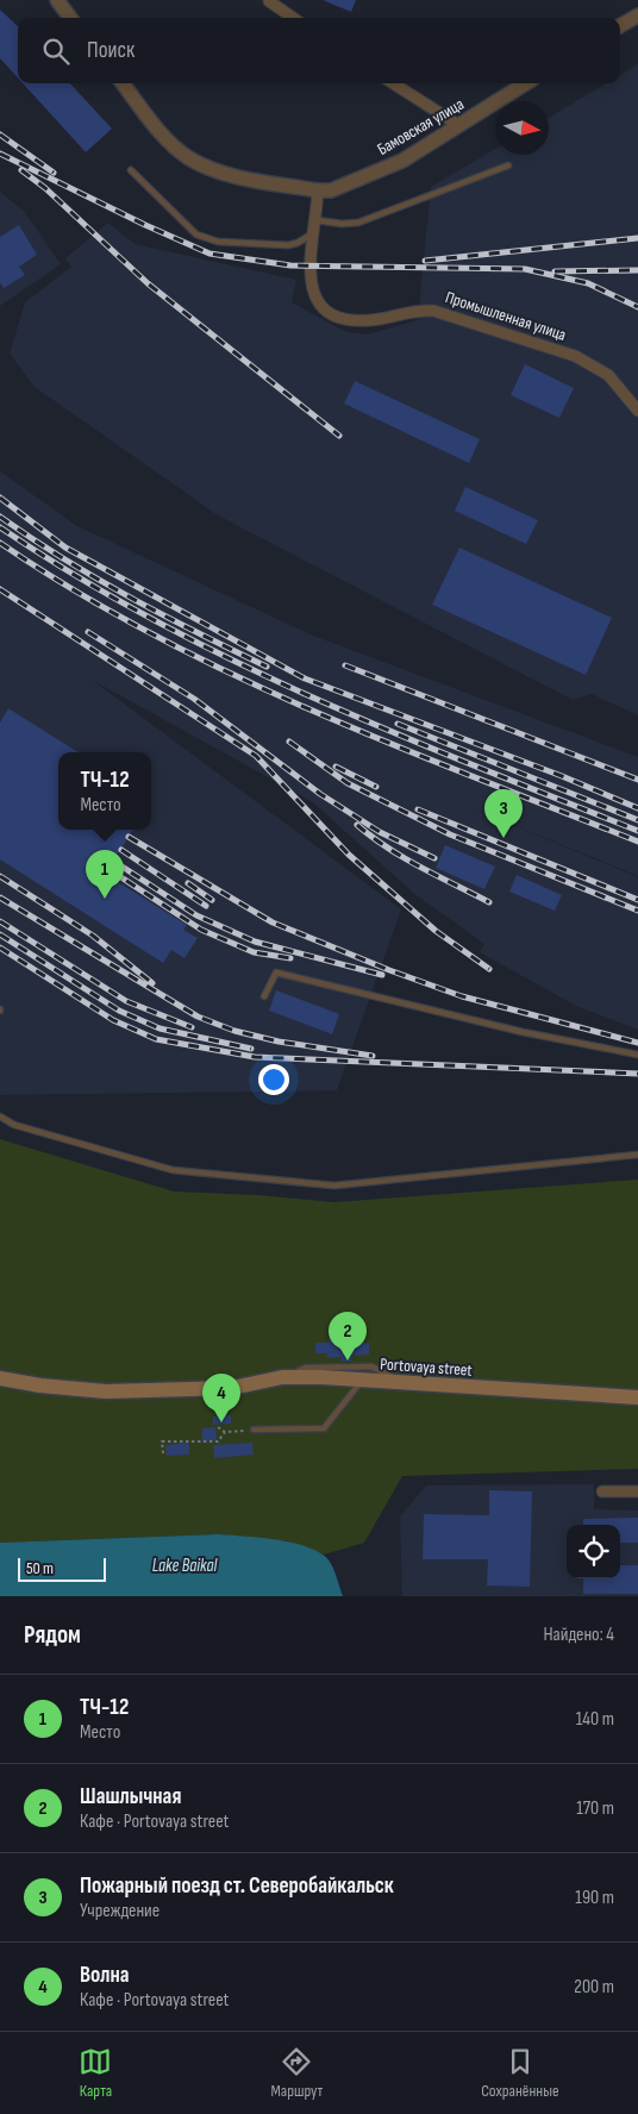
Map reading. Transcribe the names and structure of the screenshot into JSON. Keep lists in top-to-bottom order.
{
  "streets": {
    "main road": ["Portovaya street"],
    "street": ["Бамовская улица", "Промышленная улица"]
  },
  "crossings": [
    ["Бамовская улица", "Промышленная улица"]
  ],
  "water": ["Lake Baikal"],
  "scale_bar": "50 m",
  "north": "right",
  "page": {
    "search": "Поиск",
    "popup": ["ТЧ-12", "Место"],
    "pins": [
      "3",
      "1",
      "2",
      "4"
    ],
    "scale": "50 m",
    "heading": ["Рядом", "Найдено: 4"],
    "list": [
      {
        "mark": "1",
        "name": "ТЧ-12",
        "note": "Место",
        "value": "140 m"
      },
      {
        "mark": "2",
        "name": "Шашлычная",
        "note": "Кафе · Portovaya street",
        "value": "170 m"
      },
      {
        "mark": "3",
        "name": "Пожарный поезд ст. Северобайкальск",
        "note": "Учреждение",
        "value": "190 m"
      },
      {
        "mark": "4",
        "name": "Волна",
        "note": "Кафе · Portovaya street",
        "value": "200 m"
      }
    ],
    "nav": ["Карта", "Маршрут", "Сохранённые"]
  }
}
